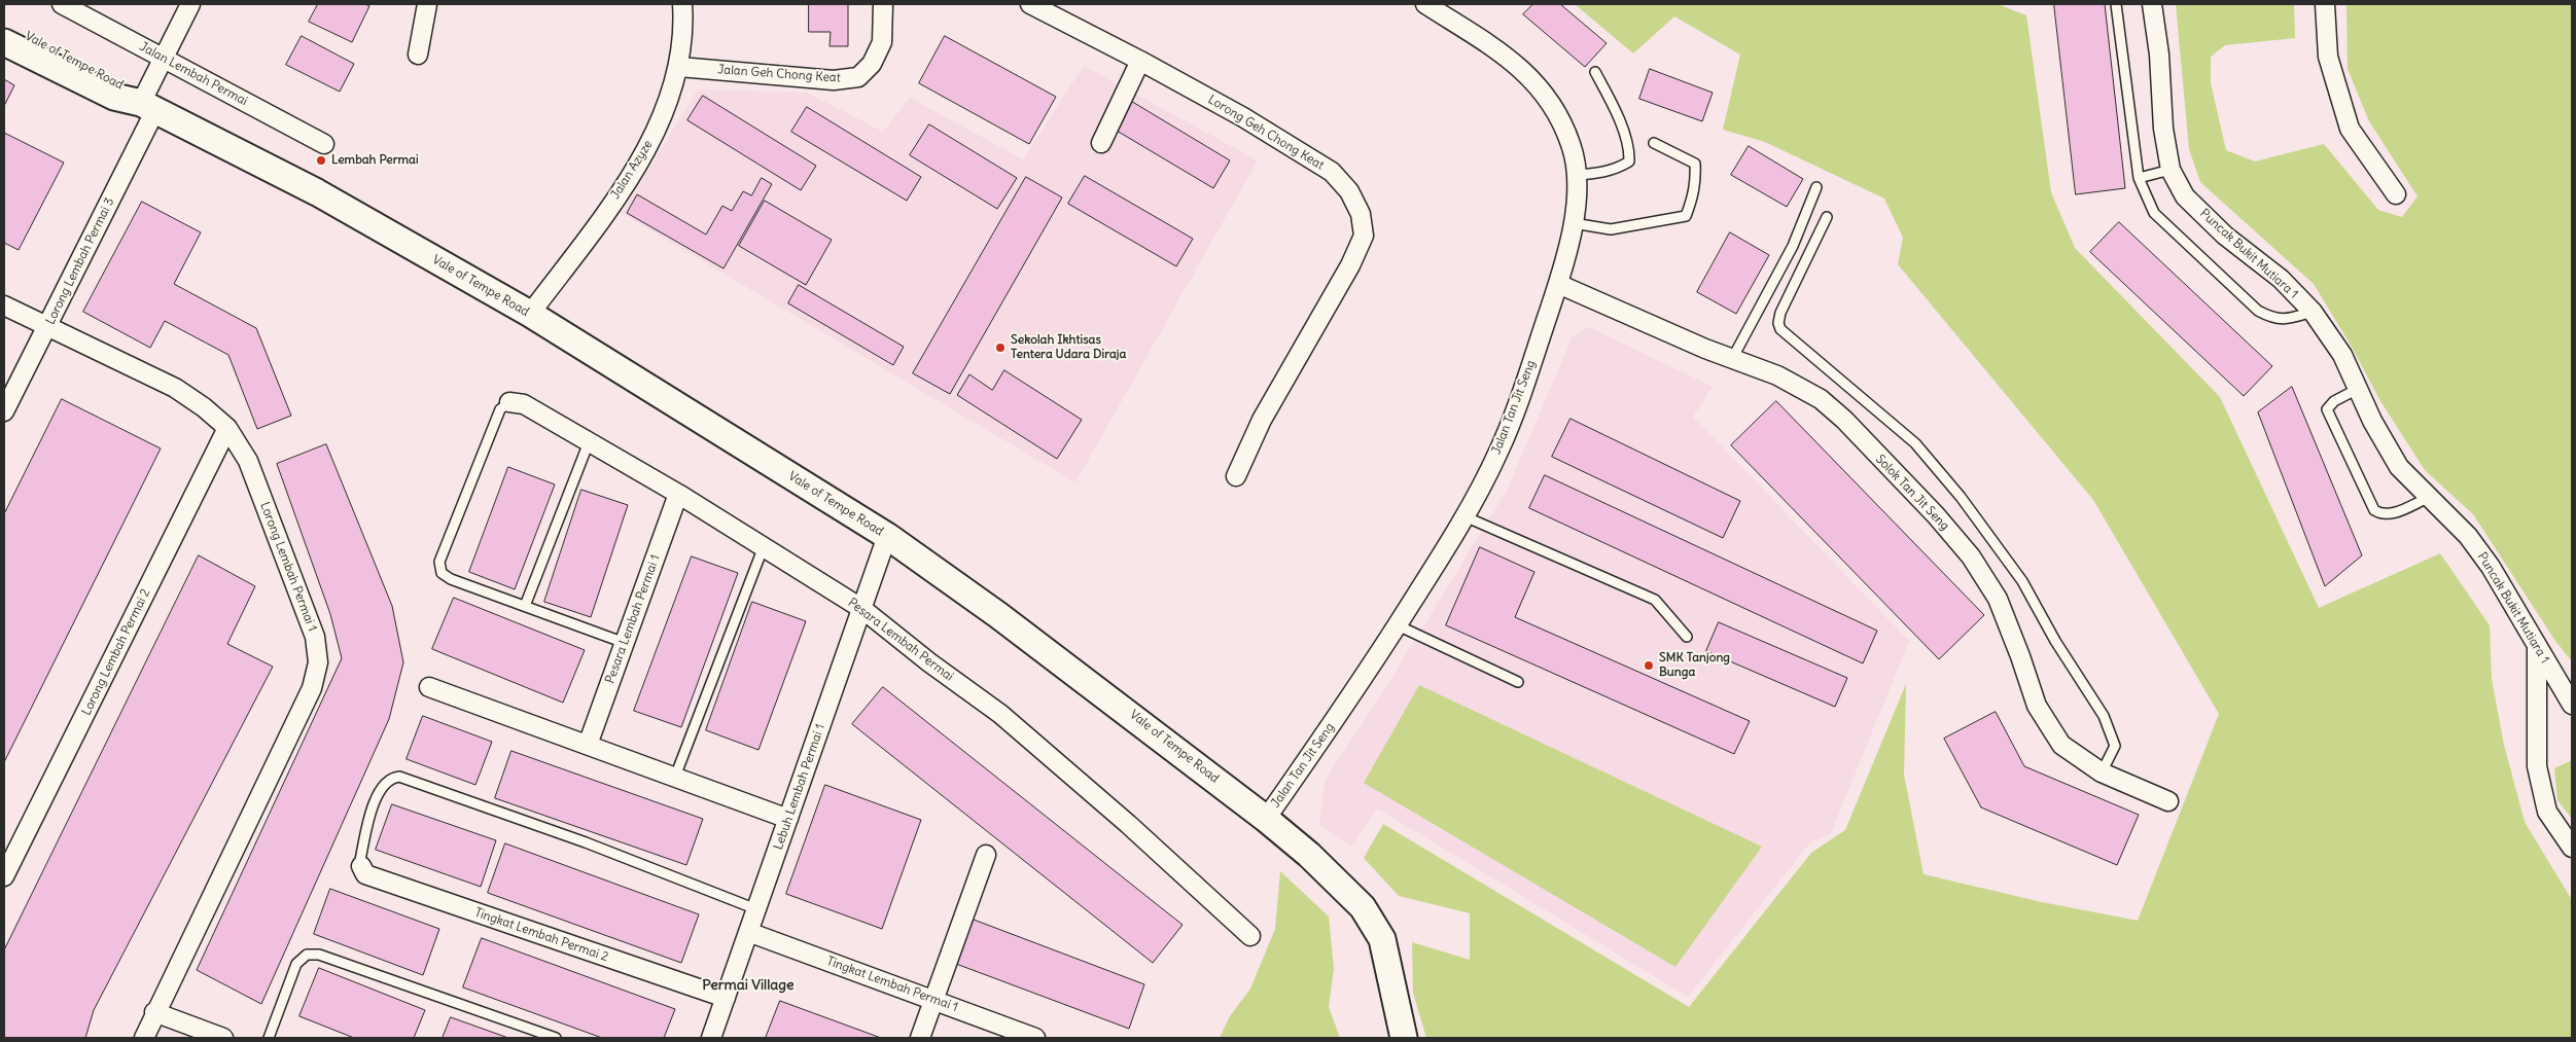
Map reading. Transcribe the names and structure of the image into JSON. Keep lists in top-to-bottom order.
{
  "streets": {
    "main road": ["Vale of Tempe Road"],
    "street": [
      "Jalan Lembah Permai",
      "Jalan Geh Chong Keat",
      "Lorong Geh Chong Keat",
      "Jalan Azyze",
      "Puncak Bukit Mutiara 1",
      "Lorong Lembah Permai 3",
      "Jalan Tan Jit Seng",
      "Solok Tan Jit Seng",
      "Lorong Lembah Permai 1",
      "Pesara Lembah Permai 1",
      "Pesara Lembah Permai",
      "Lorong Lembah Permai 2",
      "Lebuh Lembah Permai 1",
      "Tingkat Lembah Permai 2",
      "Tingkat Lembah Permai 1"
    ]
  },
  "crossings": [
    ["Vale of Tempe Road", "Jalan Azyze"],
    ["Vale of Tempe Road", "Lorong Lembah Permai 3"],
    ["Vale of Tempe Road", "Jalan Tan Jit Seng"],
    ["Vale of Tempe Road", "Lebuh Lembah Permai 1"],
    ["Jalan Lembah Permai", "Lorong Lembah Permai 3"],
    ["Jalan Geh Chong Keat", "Jalan Azyze"],
    ["Lorong Lembah Permai 3", "Lorong Lembah Permai 1"],
    ["Jalan Tan Jit Seng", "Solok Tan Jit Seng"],
    ["Lorong Lembah Permai 1", "Lorong Lembah Permai 2"],
    ["Pesara Lembah Permai 1", "Pesara Lembah Permai"],
    ["Pesara Lembah Permai", "Lebuh Lembah Permai 1"],
    ["Lebuh Lembah Permai 1", "Tingkat Lembah Permai 2"],
    ["Lebuh Lembah Permai 1", "Tingkat Lembah Permai 1"]
  ],
  "districts": ["Permai Village"],
  "places": ["Lembah Permai", "Sekolah Ikhtisas Tentera Udara Diraja", "SMK Tanjong Bunga"]
}
